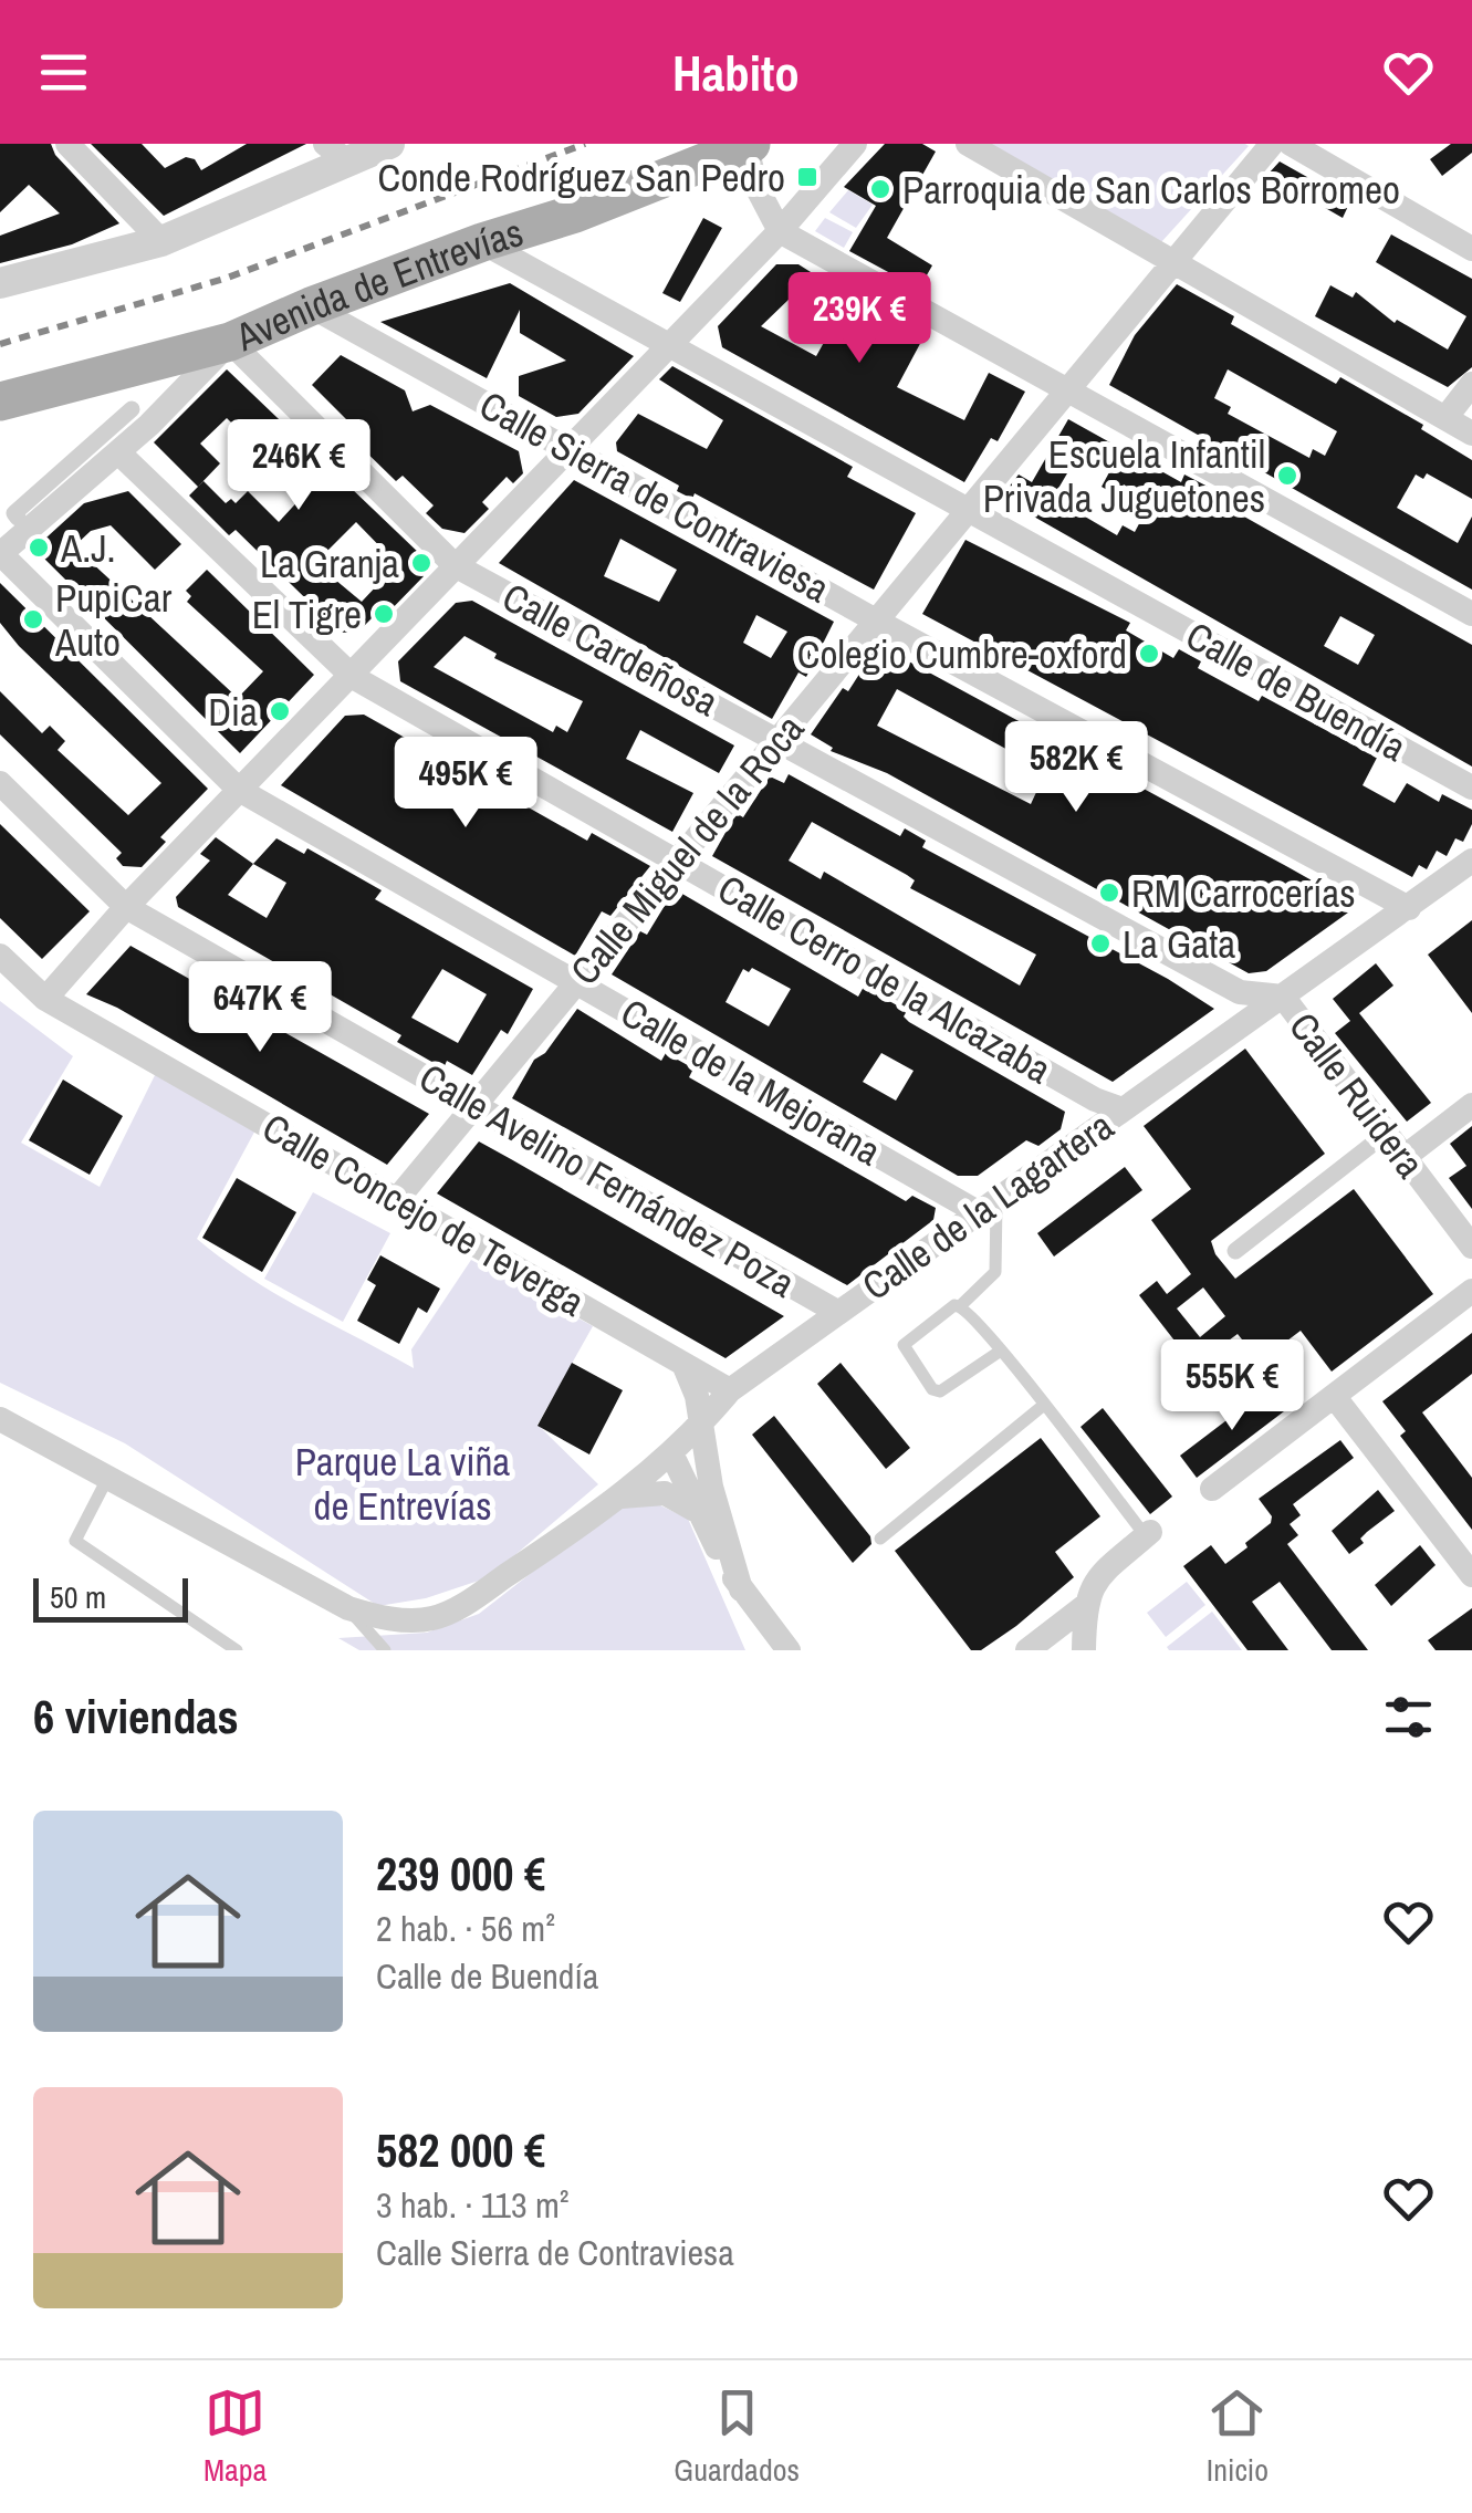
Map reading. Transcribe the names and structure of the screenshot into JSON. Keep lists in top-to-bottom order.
{
  "streets": {
    "main road": ["Avenida de Entrevías"],
    "street": [
      "Calle Sierra de Contraviesa",
      "Calle Cardeñosa",
      "Calle de Buendía",
      "Calle Miguel de la Roca",
      "Calle Cerro de la Alcazaba",
      "Calle de la Mejorana",
      "Calle Ruidera",
      "Calle Avelino Fernández Poza",
      "Calle de la Lagartera",
      "Calle Concejo de Teverga"
    ]
  },
  "crossings": [
    ["Avenida de Entrevías", "Calle Sierra de Contraviesa"],
    ["Avenida de Entrevías", "Calle Cardeñosa"],
    ["Avenida de Entrevías", "Calle de Buendía"],
    ["Calle Sierra de Contraviesa", "Calle Miguel de la Roca"],
    ["Calle Sierra de Contraviesa", "Calle de la Lagartera"],
    ["Calle Cardeñosa", "Calle Miguel de la Roca"],
    ["Calle Cardeñosa", "Calle Ruidera"],
    ["Calle Cardeñosa", "Calle de la Lagartera"],
    ["Calle de Buendía", "Calle Miguel de la Roca"],
    ["Calle Miguel de la Roca", "Calle Cerro de la Alcazaba"],
    ["Calle Miguel de la Roca", "Calle de la Mejorana"],
    ["Calle Miguel de la Roca", "Calle Avelino Fernández Poza"],
    ["Calle Miguel de la Roca", "Calle Concejo de Teverga"],
    ["Calle Cerro de la Alcazaba", "Calle de la Lagartera"],
    ["Calle de la Mejorana", "Calle de la Lagartera"],
    ["Calle Ruidera", "Calle de la Lagartera"],
    ["Calle Avelino Fernández Poza", "Calle de la Lagartera"],
    ["Calle de la Lagartera", "Calle Concejo de Teverga"]
  ],
  "parks": ["Parque La viña de Entrevías"],
  "places": {
    "transit": ["Conde Rodríguez San Pedro"],
    "other": [
      "Parroquia de San Carlos Borromeo",
      "Escuela Infantil Privada Juguetones",
      "A.J.",
      "La Granja",
      "El Tigre",
      "PupiCar Auto",
      "Colegio Cumbre-oxford",
      "Dia",
      "RM Carrocerías",
      "La Gata"
    ]
  },
  "scale_bar": "50 m",
  "page": {
    "header": "Habito",
    "price": [
      "239K €",
      "246K €",
      "582K €",
      "495K €",
      "647K €",
      "555K €"
    ],
    "scale": "50 m",
    "heading": "6 viviendas",
    "list": [
      {
        "name": "239 000 €",
        "note": "2 hab. · 56 m² · Calle de Buendía"
      },
      {
        "name": "582 000 €",
        "note": "3 hab. · 113 m² · Calle Sierra de Contraviesa"
      }
    ],
    "tabs": ["Mapa", "Guardados", "Inicio"]
  }
}
